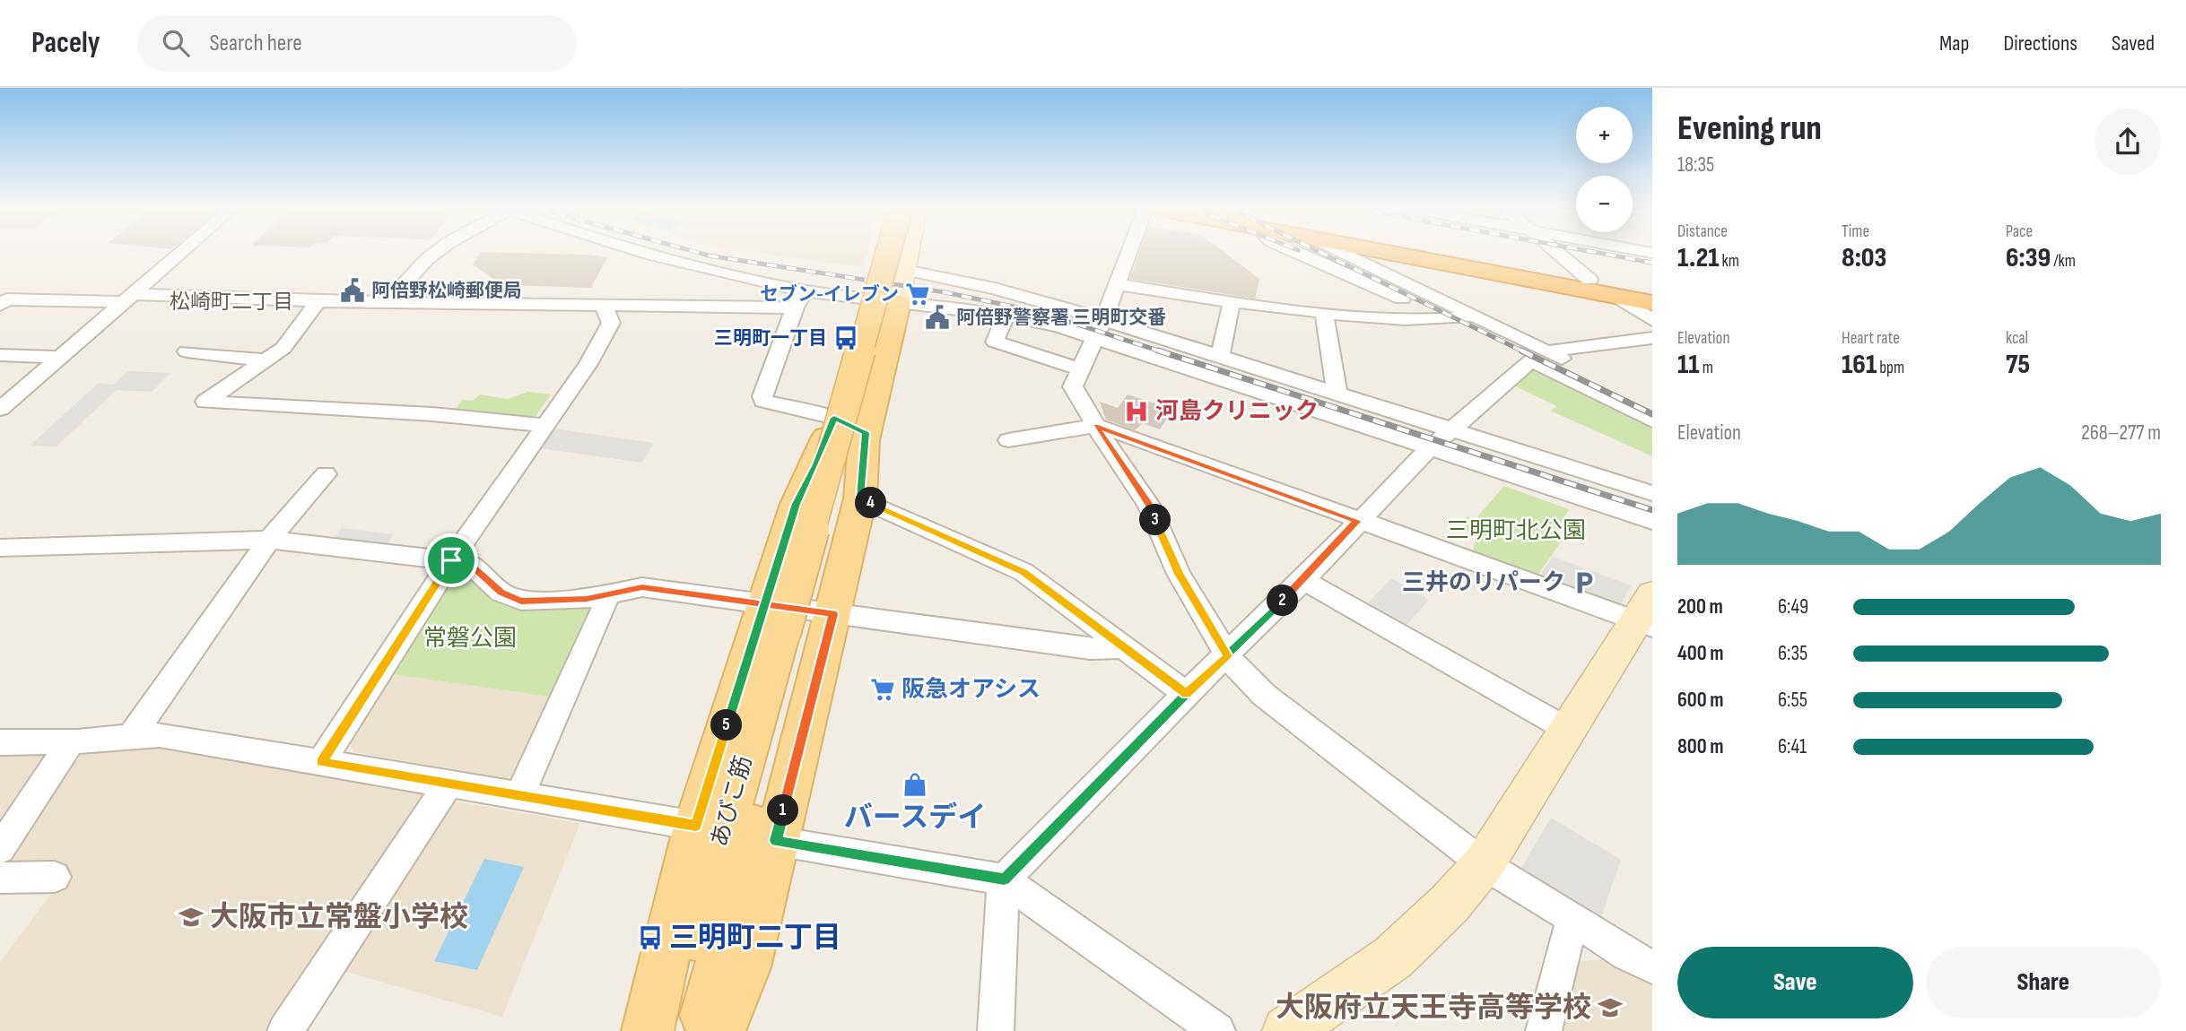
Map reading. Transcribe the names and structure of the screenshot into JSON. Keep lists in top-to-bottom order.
{
  "streets": {
    "main road": ["あびこ筋"]
  },
  "districts": ["松崎町二丁目"],
  "parks": ["三明町北公園", "常磐公園"],
  "places": {
    "public building": ["阿倍野松崎郵便局", "阿倍野警察署 三明町交番"],
    "supermarket": ["セブン-イレブン", "阪急オアシス"],
    "bus stop": ["三明町一丁目", "三明町二丁目"],
    "hospital": ["河島クリニック"],
    "parking": ["三井のリパーク"],
    "shop": ["バースデイ"],
    "school or university": ["大阪市立常盤小学校", "大阪府立天王寺高等学校"]
  },
  "page": {
    "header": "Pacely",
    "search": "Search here",
    "nav": ["Map", "Directions", "Saved"],
    "heading": ["Evening run", "18:35"],
    "map_buttons": ["+", "−"],
    "stats": [
      ["Distance", "1.21 km"],
      ["Time", "8:03"],
      ["Pace", "6:39 /km"],
      ["Elevation", "11 m"],
      ["Heart rate", "161 bpm"],
      ["kcal", "75"]
    ],
    "chart": ["Elevation", "268–277 m"],
    "pins": [
      "4",
      "3",
      "2",
      "5",
      "1"
    ],
    "list": [
      {
        "name": "200 m",
        "note": "6:49"
      },
      {
        "name": "400 m",
        "note": "6:35"
      },
      {
        "name": "600 m",
        "note": "6:55"
      },
      {
        "name": "800 m",
        "note": "6:41"
      }
    ],
    "buttons": ["Save", "Share"]
  }
}
